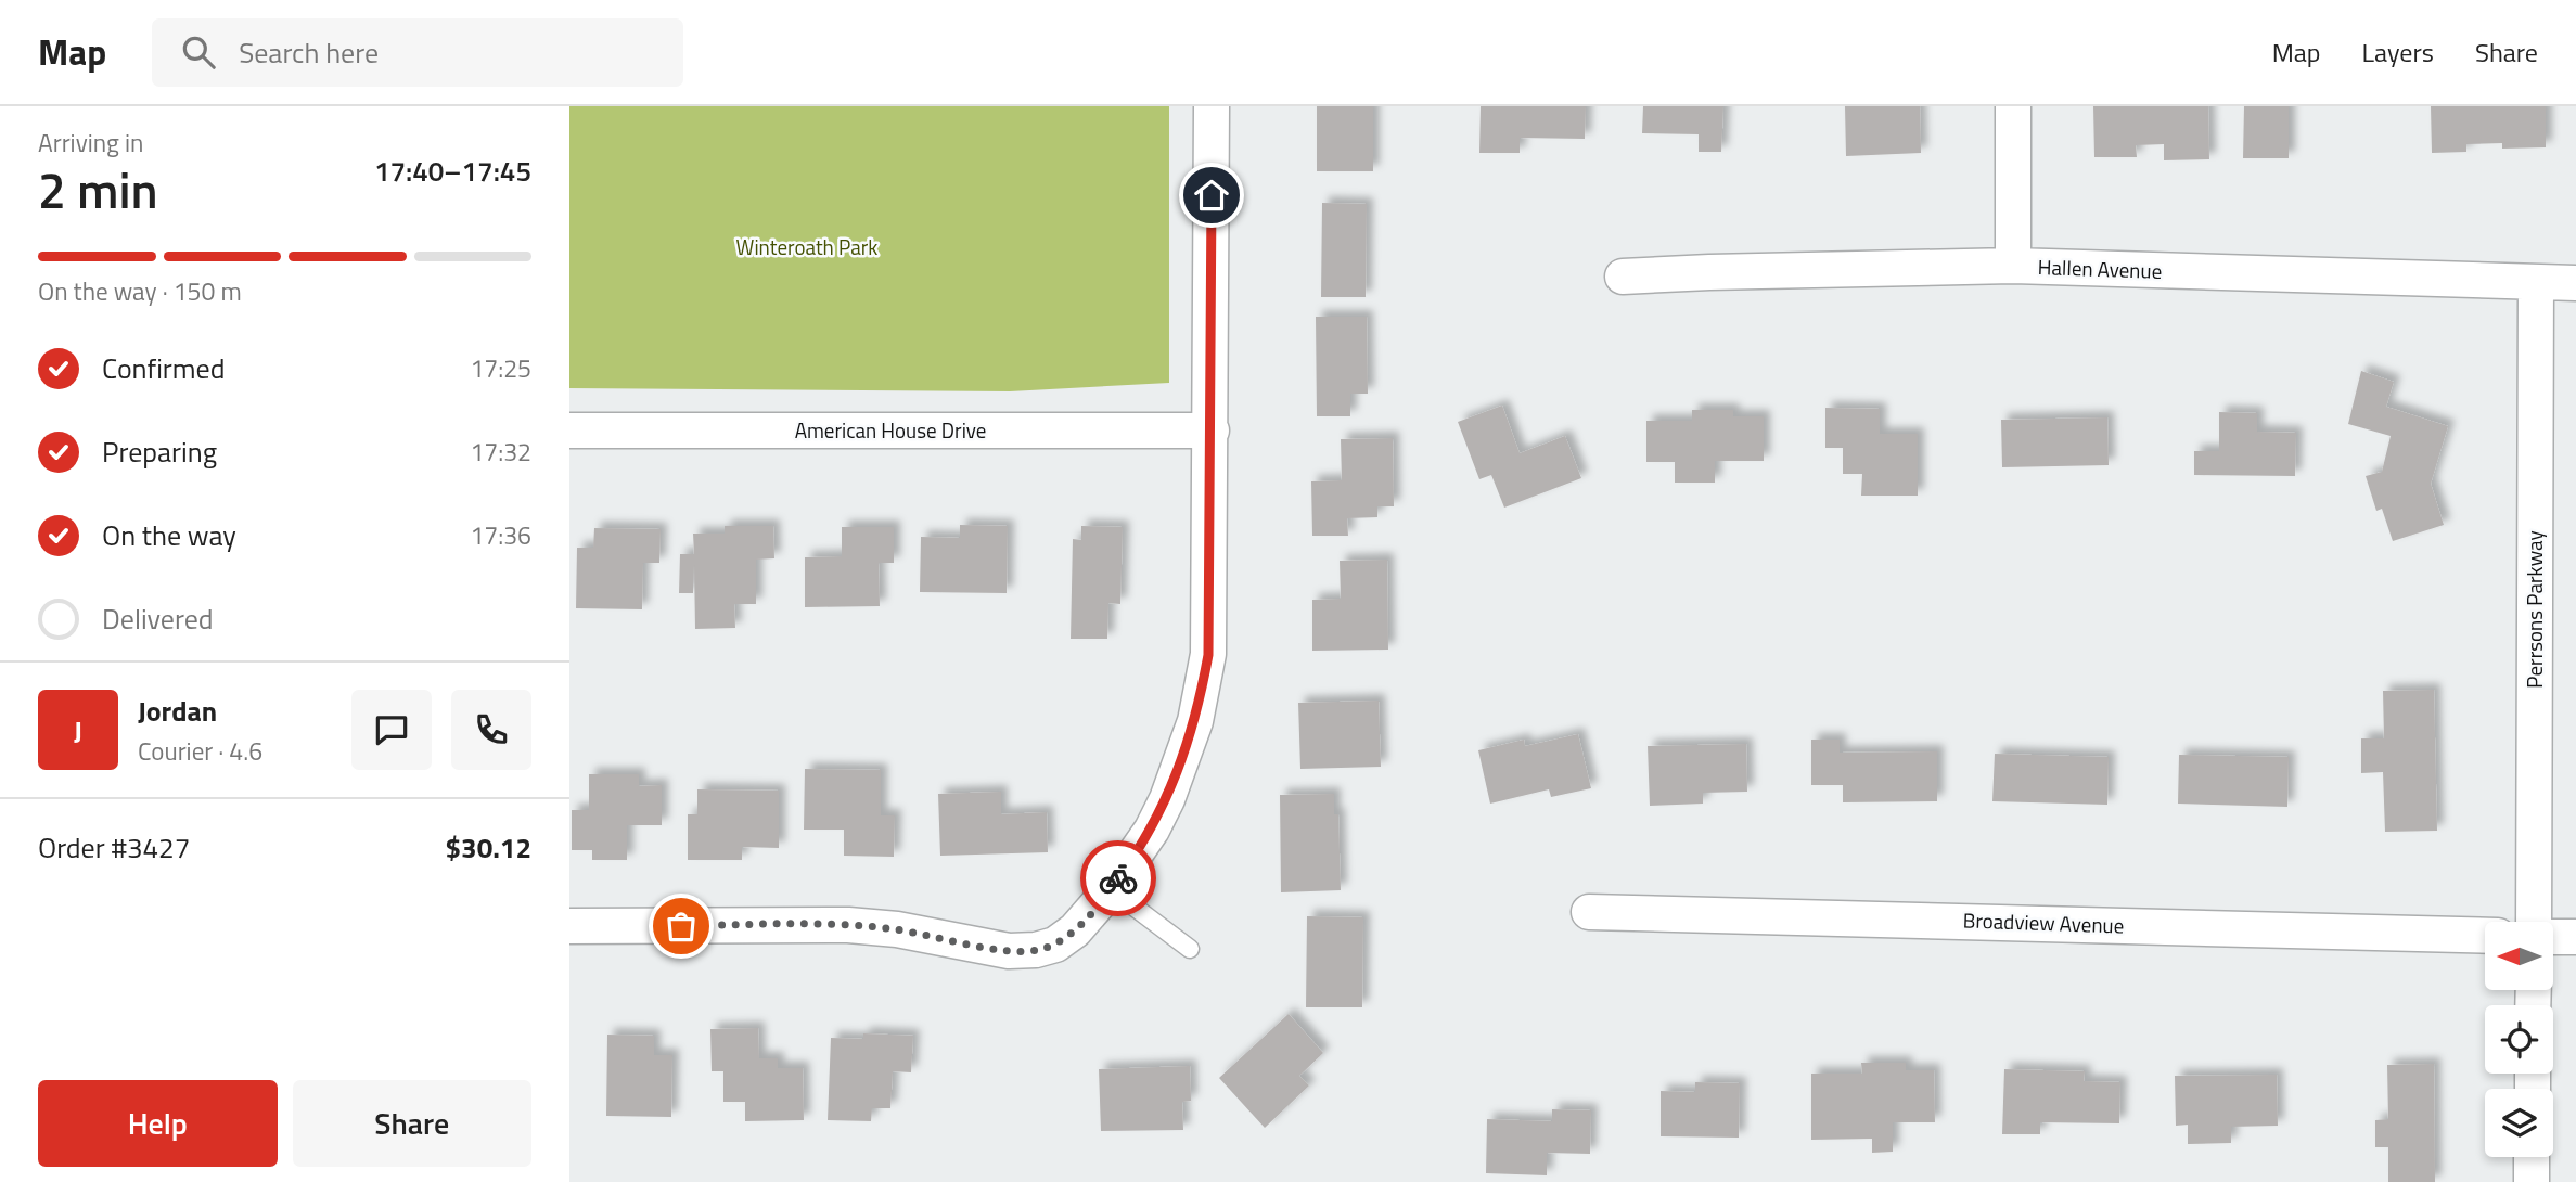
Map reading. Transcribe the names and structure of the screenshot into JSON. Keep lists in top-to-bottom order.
{
  "streets": {
    "street": [
      "Hallen Avenue",
      "American House Drive",
      "Perrsons Parkway",
      "Broadview Avenue"
    ]
  },
  "crossings": [
    ["Hallen Avenue", "Perrsons Parkway"]
  ],
  "parks": ["Winteroath Park"],
  "north": "left",
  "page": {
    "header": "Map",
    "search": "Search here",
    "nav": ["Map", "Layers", "Share"],
    "heading": ["2 min", "Arriving in", "17:40–17:45"],
    "panel": [
      "Jordan",
      "Courier · 4.6",
      "Order #3427",
      "$30.12"
    ],
    "bar": "On the way · 150 m",
    "list": [
      ["Confirmed", "17:25"],
      ["Preparing", "17:32"],
      ["On the way", "17:36"],
      "Delivered"
    ],
    "round": "J",
    "buttons": ["Help", "Share"]
  }
}
